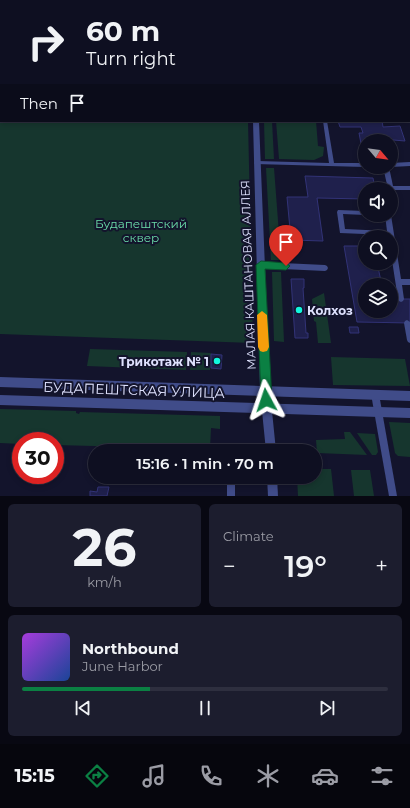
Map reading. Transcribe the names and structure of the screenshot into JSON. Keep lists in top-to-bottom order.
{
  "streets": {
    "street": ["МАЛАЯ КАШТАНОВАЯ АЛЛЕЯ", "БУДАПЕШТСКАЯ УЛИЦА"]
  },
  "crossings": [
    ["МАЛАЯ КАШТАНОВАЯ АЛЛЕЯ", "БУДАПЕШТСКАЯ УЛИЦА"]
  ],
  "parks": ["Будапештский сквер"],
  "places": ["Колхоз", "Трикотаж № 1"],
  "north": "bottom right",
  "page": {
    "turn": ["60 m", "Turn right"],
    "then": "Then",
    "limit": "30",
    "trip": "15:16 · 1 min · 70 m",
    "tile": [
      ["26", "km/h"],
      "Climate"
    ],
    "heat": ["−", "19°", "+"],
    "song": ["Northbound", "June Harbor"],
    "tabs": "15:15"
  }
}
